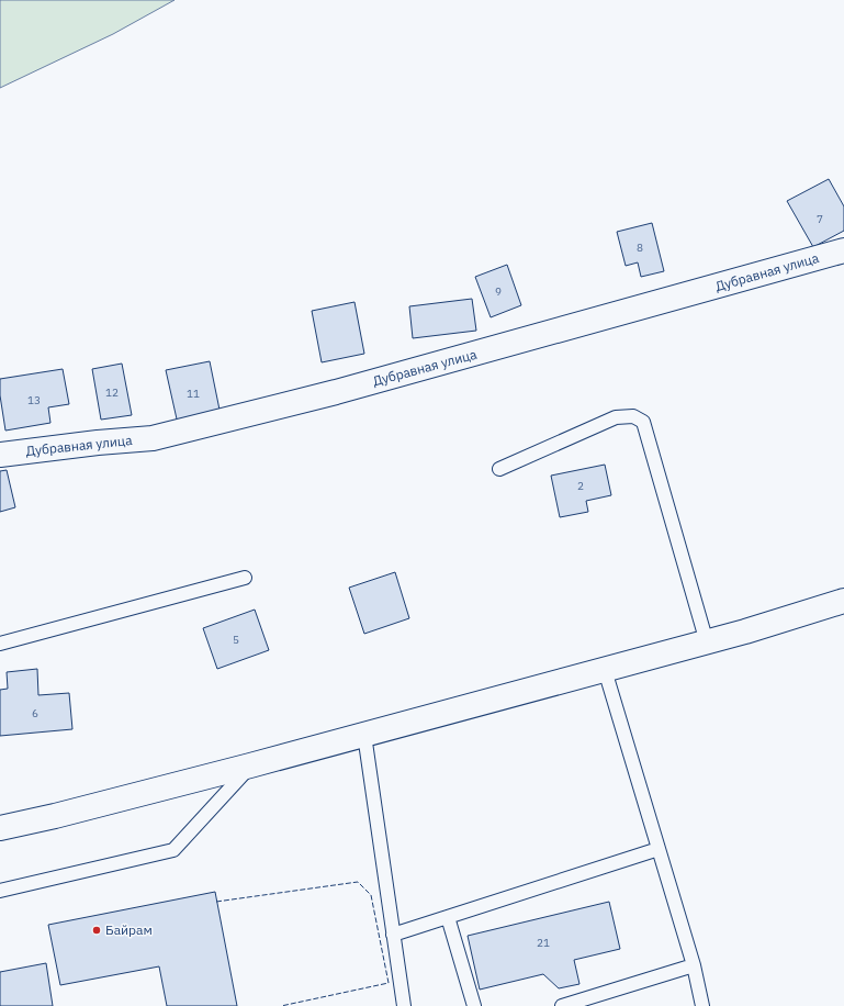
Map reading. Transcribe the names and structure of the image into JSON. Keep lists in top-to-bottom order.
{
  "streets": {
    "main road": ["Дубравная улица"]
  },
  "places": ["Байрам"],
  "house_numbers": [
    "7",
    "8",
    "9",
    "12",
    "11",
    "13",
    "2",
    "5",
    "6",
    "21"
  ]
}
